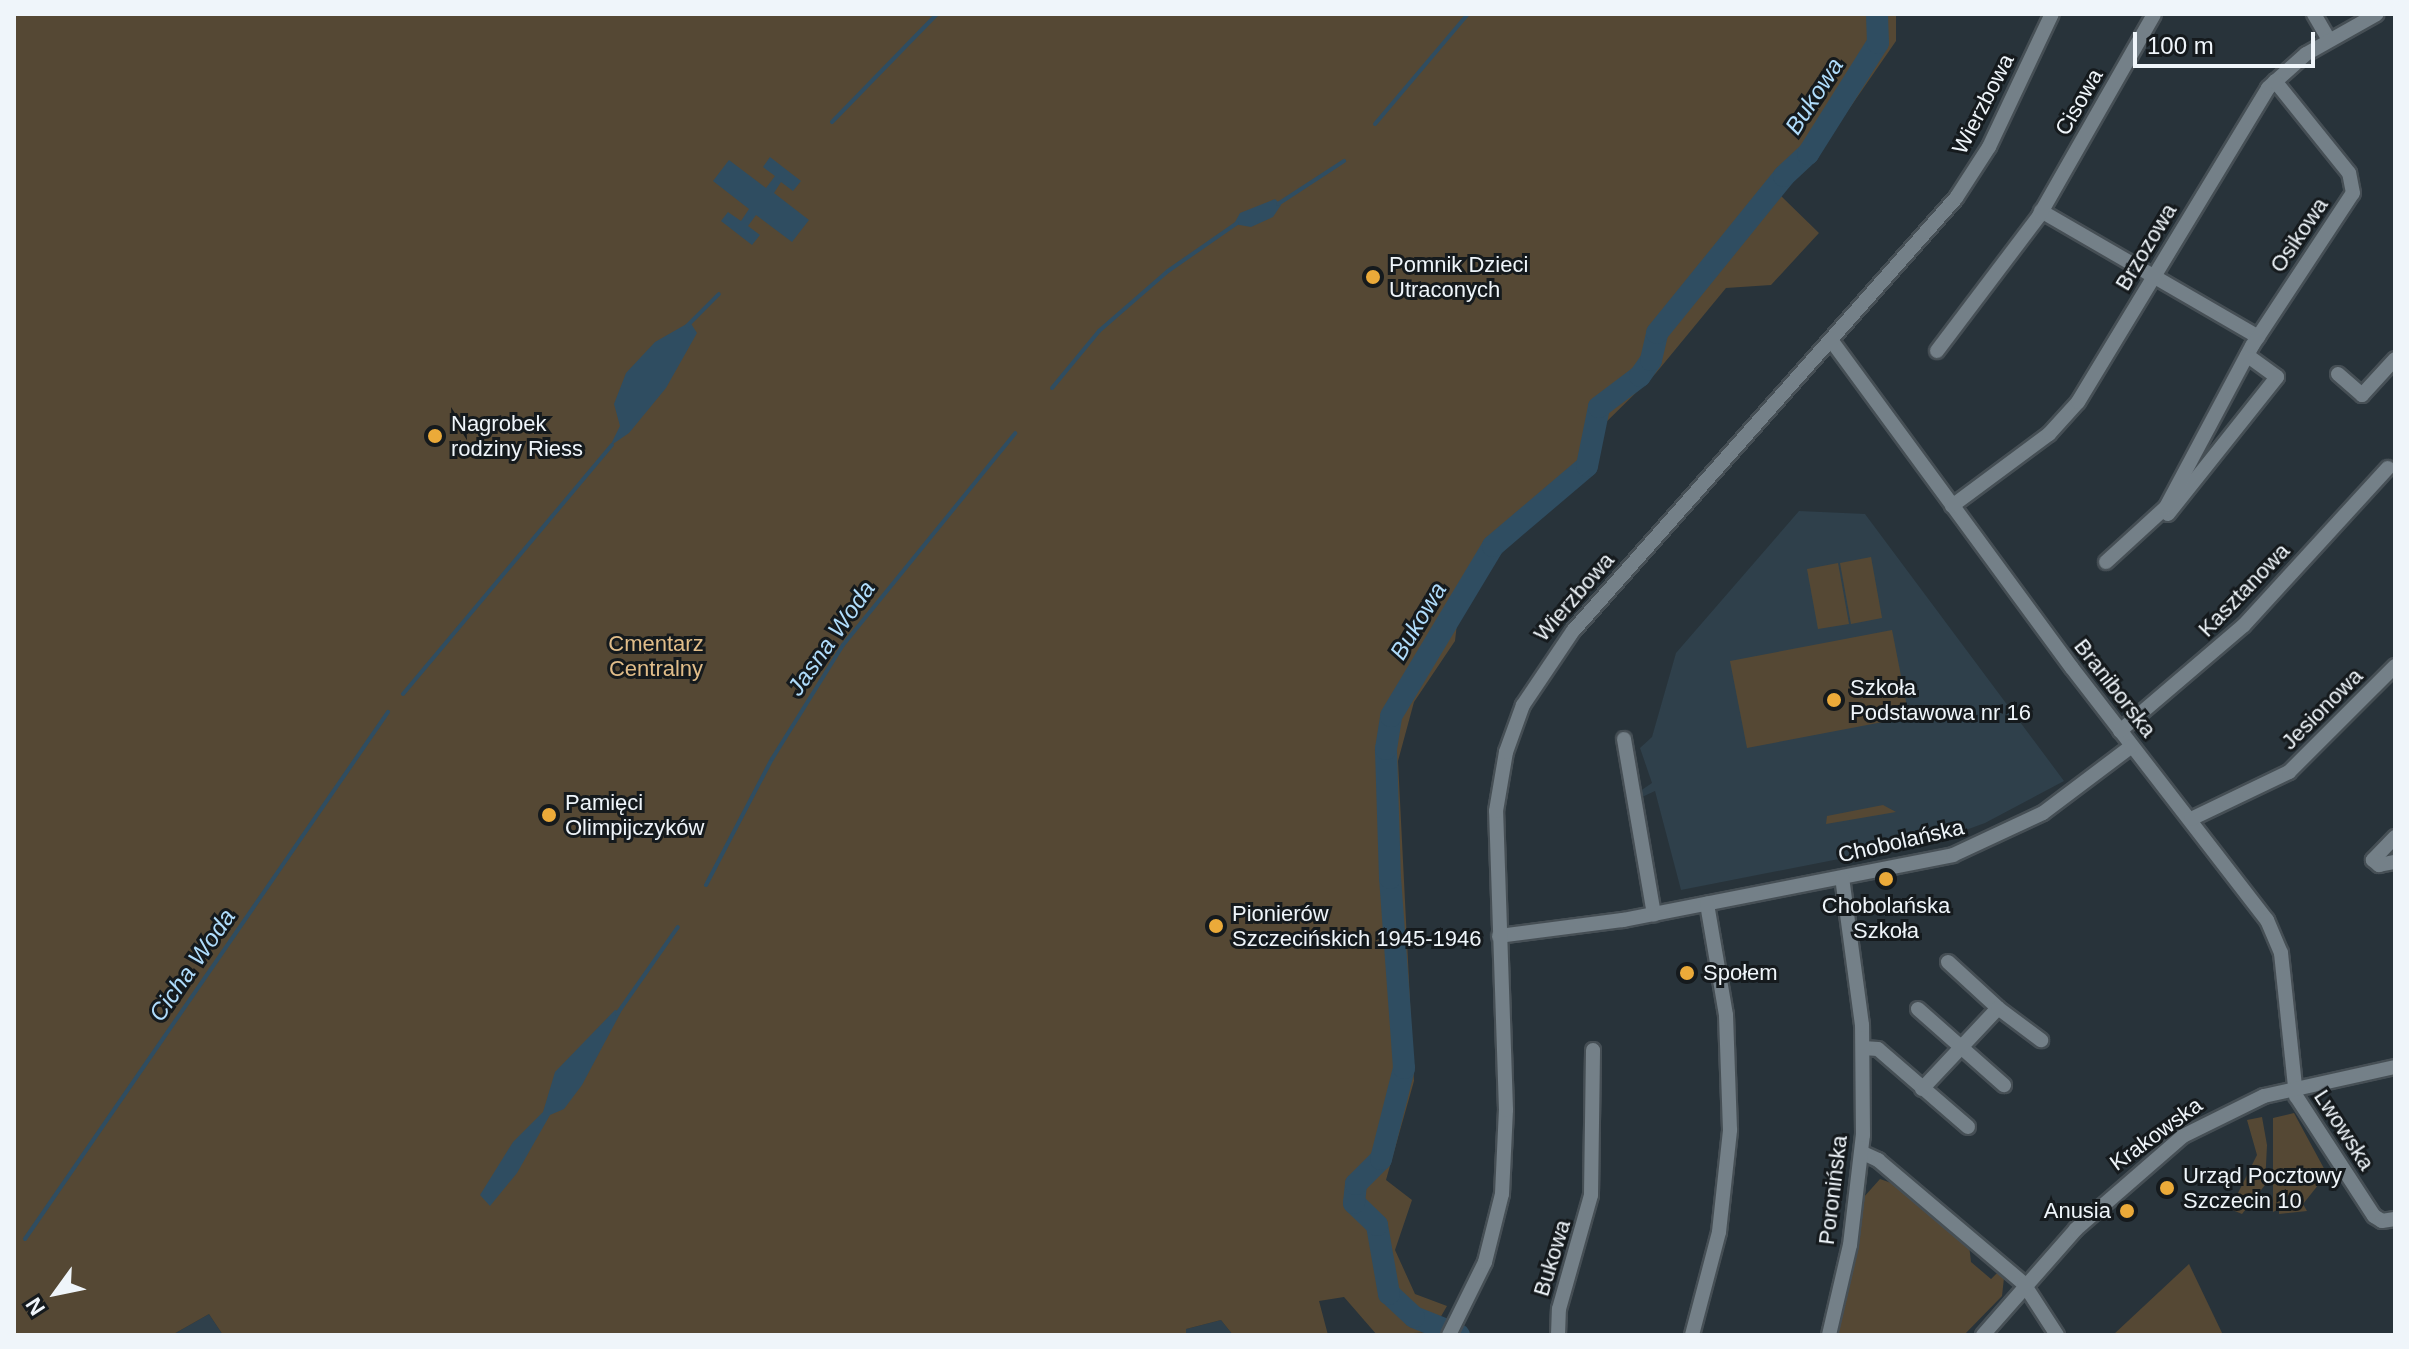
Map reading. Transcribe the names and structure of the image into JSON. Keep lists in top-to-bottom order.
{
  "streets": {
    "street": [
      "Cisowa",
      "Wierzbowa",
      "Osikowa",
      "Brzozowa",
      "Kasztanowa",
      "Braniborska",
      "Jesionowa",
      "Chobolańska",
      "Lwowska",
      "Krakowska",
      "Poronińska",
      "Bukowa"
    ]
  },
  "crossings": [
    ["Wierzbowa", "Braniborska"],
    ["Wierzbowa", "Chobolańska"],
    ["Osikowa", "Brzozowa"],
    ["Brzozowa", "Braniborska"],
    ["Kasztanowa", "Braniborska"],
    ["Braniborska", "Jesionowa"],
    ["Braniborska", "Chobolańska"],
    ["Braniborska", "Lwowska"],
    ["Braniborska", "Krakowska"],
    ["Chobolańska", "Poronińska"],
    ["Lwowska", "Krakowska"]
  ],
  "water": ["Bukowa", "Jasna Woda", "Cicha Woda"],
  "parks": ["Cmentarz Centralny"],
  "places": [
    "Pomnik Dzieci Utraconych",
    "Nagrobek rodziny Riess",
    "Szkoła Podstawowa nr 16",
    "Pamięci Olimpijczyków",
    "Chobolańska Szkoła",
    "Pionierów Szczecińskich 1945-1946",
    "Społem",
    "Urząd Pocztowy Szczecin 10",
    "Anusia"
  ],
  "scale_bar": "100 m",
  "north": "bottom left"
}
